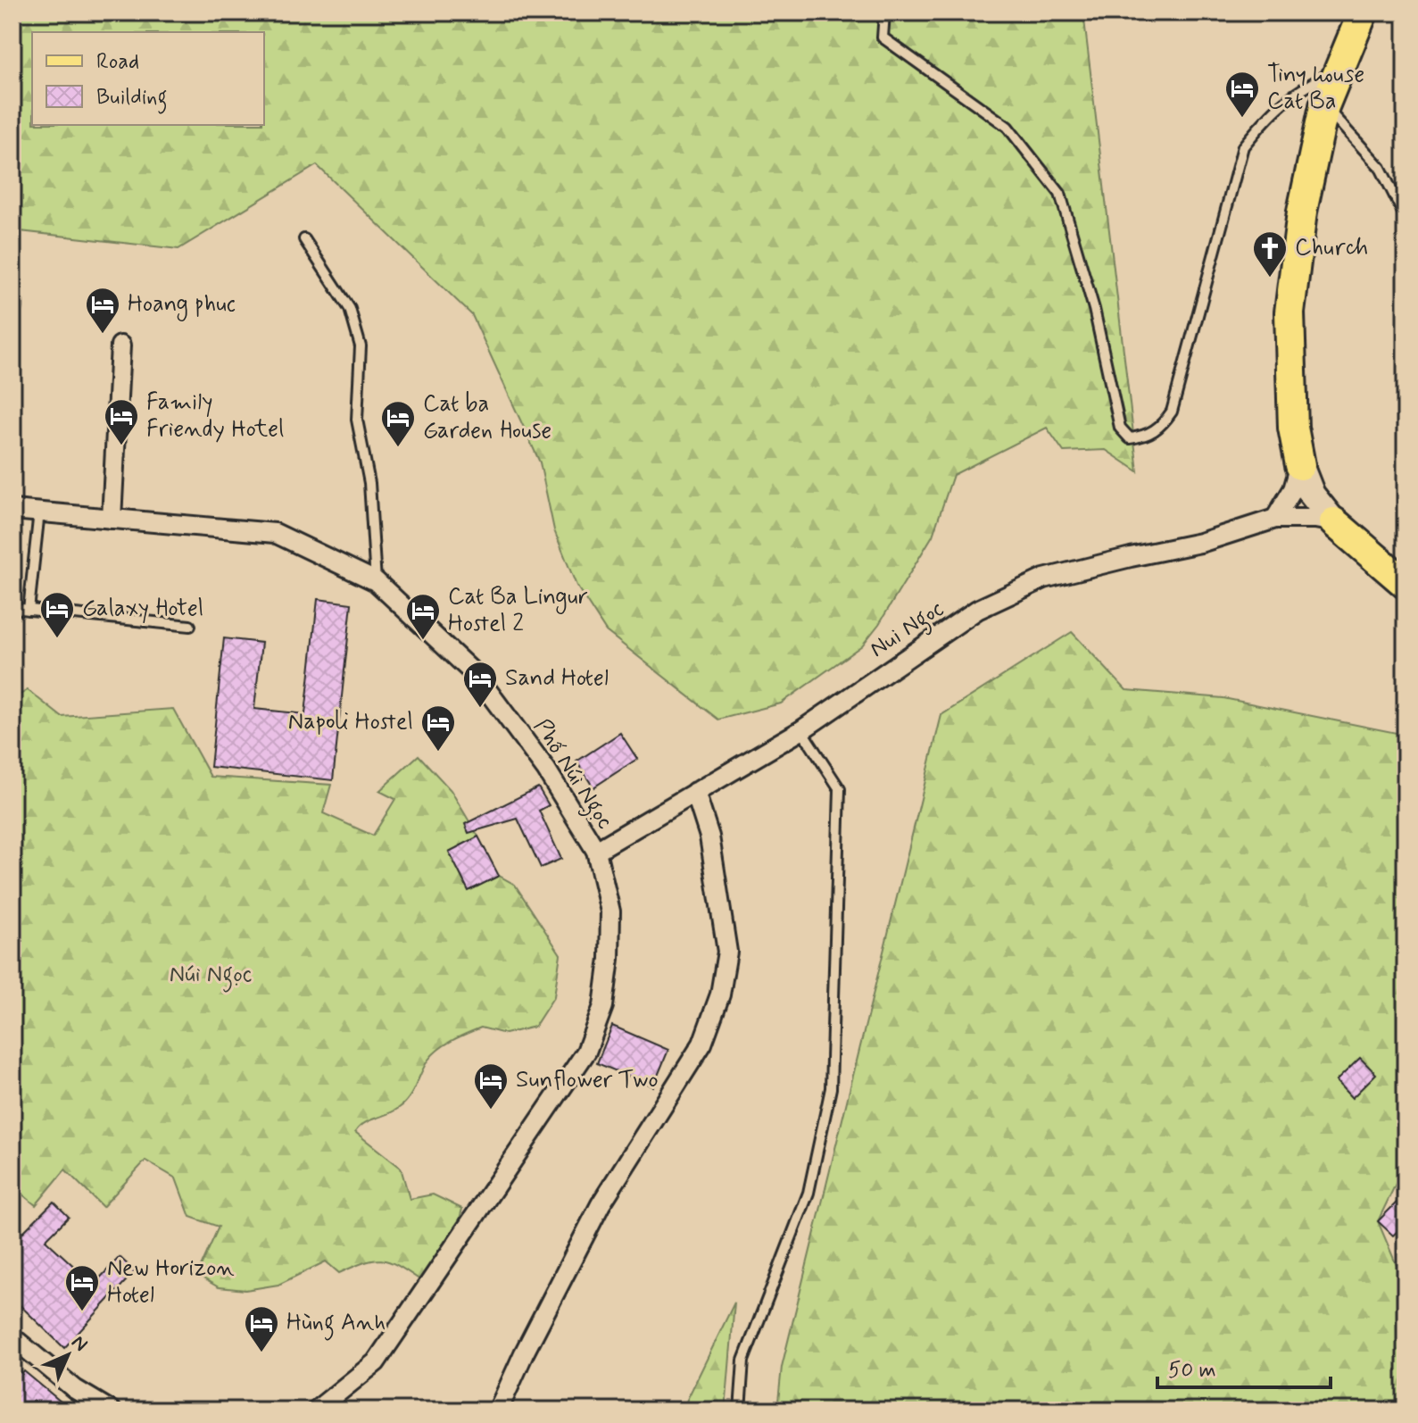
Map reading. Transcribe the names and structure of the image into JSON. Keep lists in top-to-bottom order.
{
  "streets": {
    "street": ["Nui Ngoc", "Phố Núi Ngọc"]
  },
  "crossings": [
    ["Nui Ngoc", "Phố Núi Ngọc"]
  ],
  "parks": ["Núi Ngọc"],
  "places": {
    "hotel": [
      "Tiny house Cat Ba",
      "Hoang phuc",
      "Family Friendy Hotel",
      "Cat ba Garden House",
      "Galaxy Hotel",
      "Cat Ba Lingur Hostel 2",
      "Sand Hotel",
      "Napoli Hostel",
      "Sunflower Two",
      "New Horizon Hotel",
      "Hùng Anh"
    ],
    "church": ["Church"]
  },
  "legend": ["Road", "Building"],
  "scale_bar": "50 m",
  "north": "top right"
}
